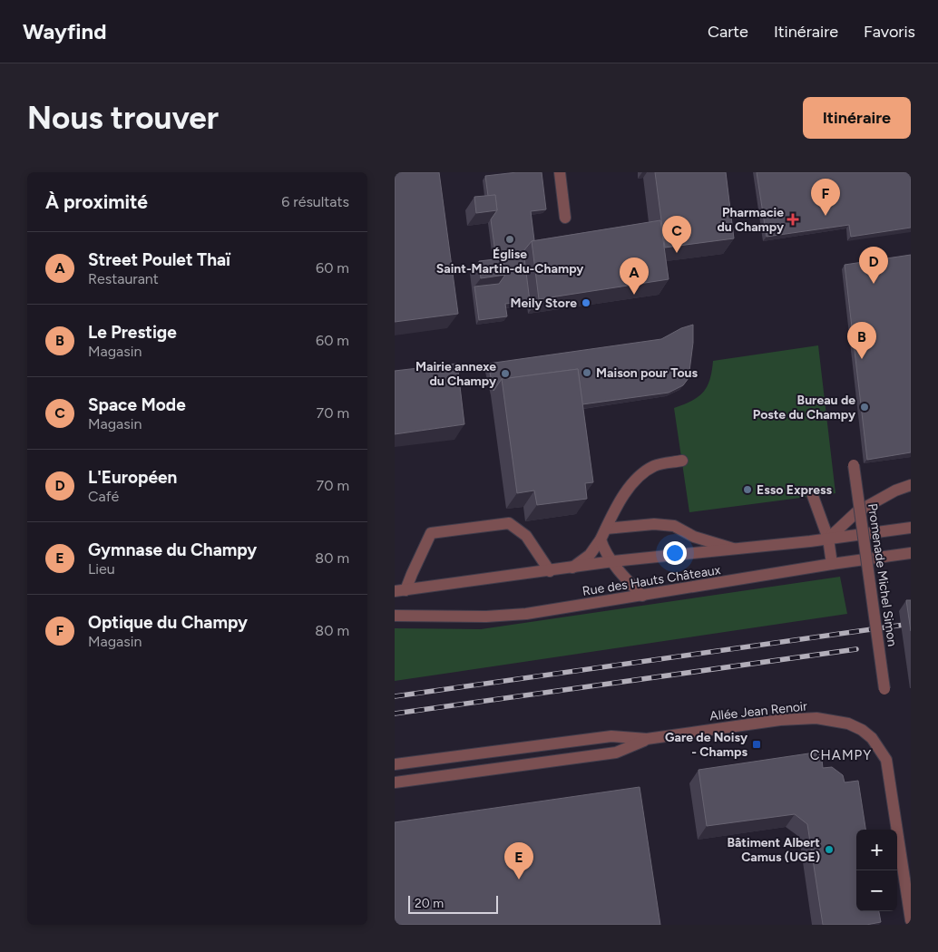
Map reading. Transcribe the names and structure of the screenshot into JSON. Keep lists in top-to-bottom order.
{
  "streets": {
    "street": ["Promenade Michel Simon", "Rue des Hauts Châteaux", "Allée Jean Renoir"]
  },
  "districts": ["CHAMPY"],
  "places": {
    "health": ["Pharmacie du Champy"],
    "other": [
      "Église Saint-Martin-du-Champy",
      "Meily Store",
      "Maison pour Tous",
      "Mairie annexe du Champy",
      "Bureau de Poste du Champy",
      "Esso Express",
      "Bâtiment Albert Camus (UGE)"
    ],
    "transit": ["Gare de Noisy - Champs"]
  },
  "scale_bar": "20 m",
  "page": {
    "header": "Wayfind",
    "nav": ["Carte", "Itinéraire", "Favoris"],
    "buttons": "Itinéraire",
    "title": "Nous trouver",
    "heading": ["À proximité", "6 résultats"],
    "pins": [
      "F",
      "C",
      "D",
      "A",
      "B",
      "E"
    ],
    "list": [
      {
        "mark": "A",
        "name": "Street Poulet Thaï",
        "note": "Restaurant",
        "value": "60 m"
      },
      {
        "mark": "B",
        "name": "Le Prestige",
        "note": "Magasin",
        "value": "60 m"
      },
      {
        "mark": "C",
        "name": "Space Mode",
        "note": "Magasin",
        "value": "70 m"
      },
      {
        "mark": "D",
        "name": "L'Européen",
        "note": "Café",
        "value": "70 m"
      },
      {
        "mark": "E",
        "name": "Gymnase du Champy",
        "note": "Lieu",
        "value": "80 m"
      },
      {
        "mark": "F",
        "name": "Optique du Champy",
        "note": "Magasin",
        "value": "80 m"
      }
    ],
    "map_buttons": ["+", "−"],
    "scale": "20 m"
  }
}
